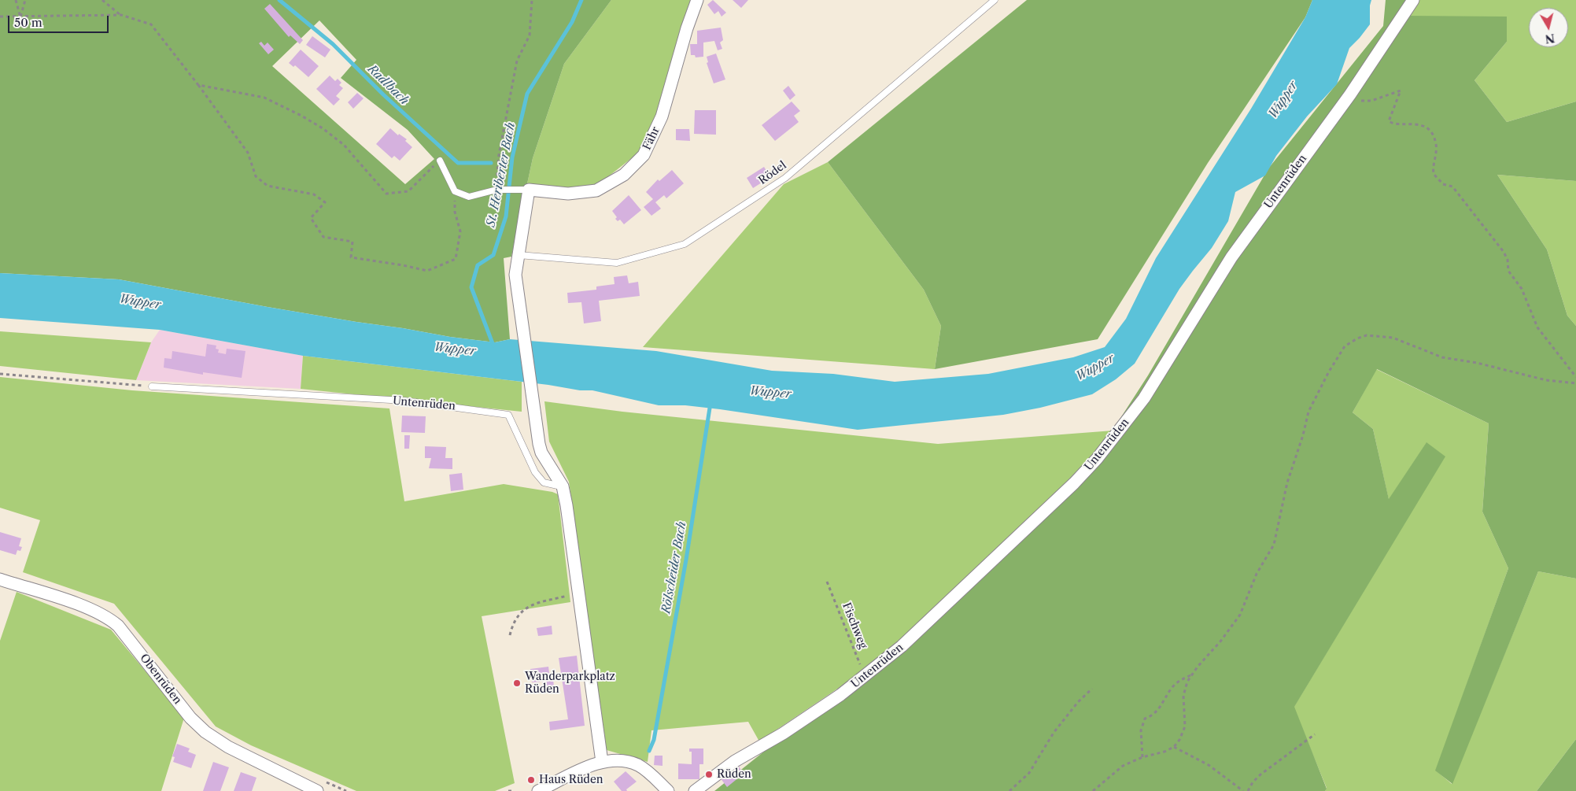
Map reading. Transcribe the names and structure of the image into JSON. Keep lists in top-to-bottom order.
{
  "streets": {
    "street": ["Fähr", "Untenrüden", "Obenrüden"],
    "lane": ["Rödel"],
    "path": ["Fischweg"]
  },
  "crossings": [
    ["Untenrüden", "Fischweg"]
  ],
  "water": [
    "Radlbach",
    "Wupper",
    "St. Heriberter Bach",
    "Rölscheider Bach"
  ],
  "places": ["Wanderparkplatz Rüden", "Rüden", "Haus Rüden"],
  "scale_bar": "50 m",
  "north": "bottom"
}
